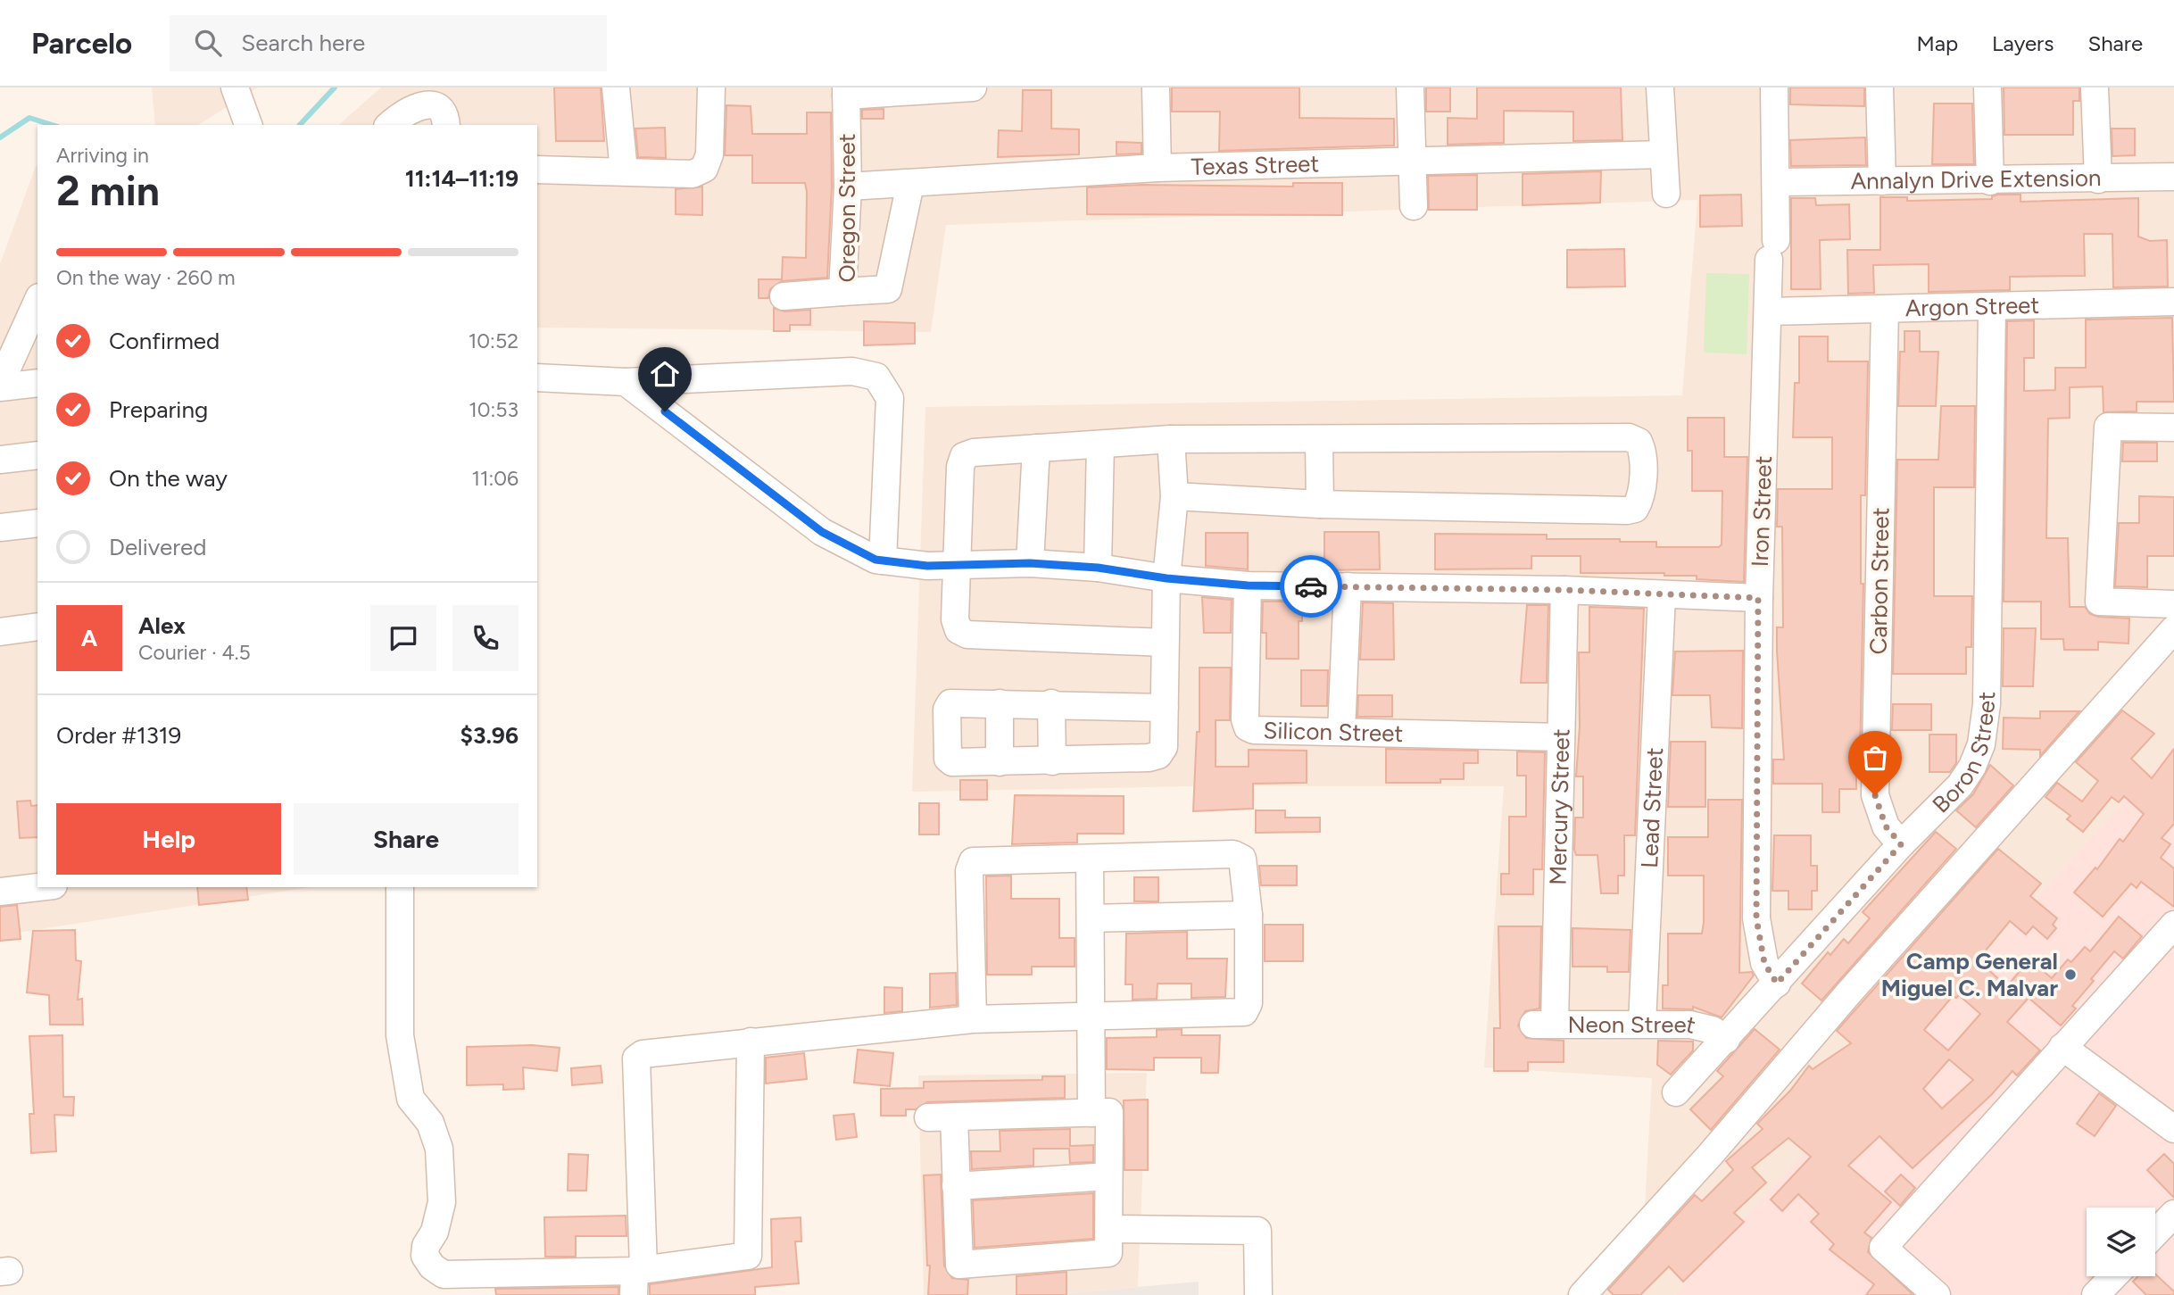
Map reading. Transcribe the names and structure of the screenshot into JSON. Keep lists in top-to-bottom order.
{
  "streets": {
    "street": [
      "Texas Street",
      "Annalyn Drive Extension",
      "Oregon Street",
      "Argon Street",
      "Iron Street",
      "Carbon Street",
      "Silicon Street",
      "Boron Street",
      "Mercury Street",
      "Lead Street",
      "Neon Street"
    ]
  },
  "crossings": [
    ["Texas Street", "Oregon Street"],
    ["Annalyn Drive Extension", "Iron Street"],
    ["Argon Street", "Iron Street"],
    ["Argon Street", "Carbon Street"],
    ["Argon Street", "Boron Street"],
    ["Iron Street", "Boron Street"],
    ["Carbon Street", "Boron Street"],
    ["Silicon Street", "Mercury Street"],
    ["Boron Street", "Neon Street"],
    ["Mercury Street", "Neon Street"],
    ["Lead Street", "Neon Street"]
  ],
  "places": ["Camp General Miguel C. Malvar"],
  "page": {
    "header": "Parcelo",
    "search": "Search here",
    "nav": ["Map", "Layers", "Share"],
    "heading": ["2 min", "Arriving in", "11:14–11:19"],
    "panel": [
      "Alex",
      "Courier · 4.5",
      "Order #1319",
      "$3.96"
    ],
    "bar": "On the way · 260 m",
    "list": [
      ["Confirmed", "10:52"],
      ["Preparing", "10:53"],
      ["On the way", "11:06"],
      "Delivered"
    ],
    "round": "A",
    "buttons": ["Help", "Share"]
  }
}
